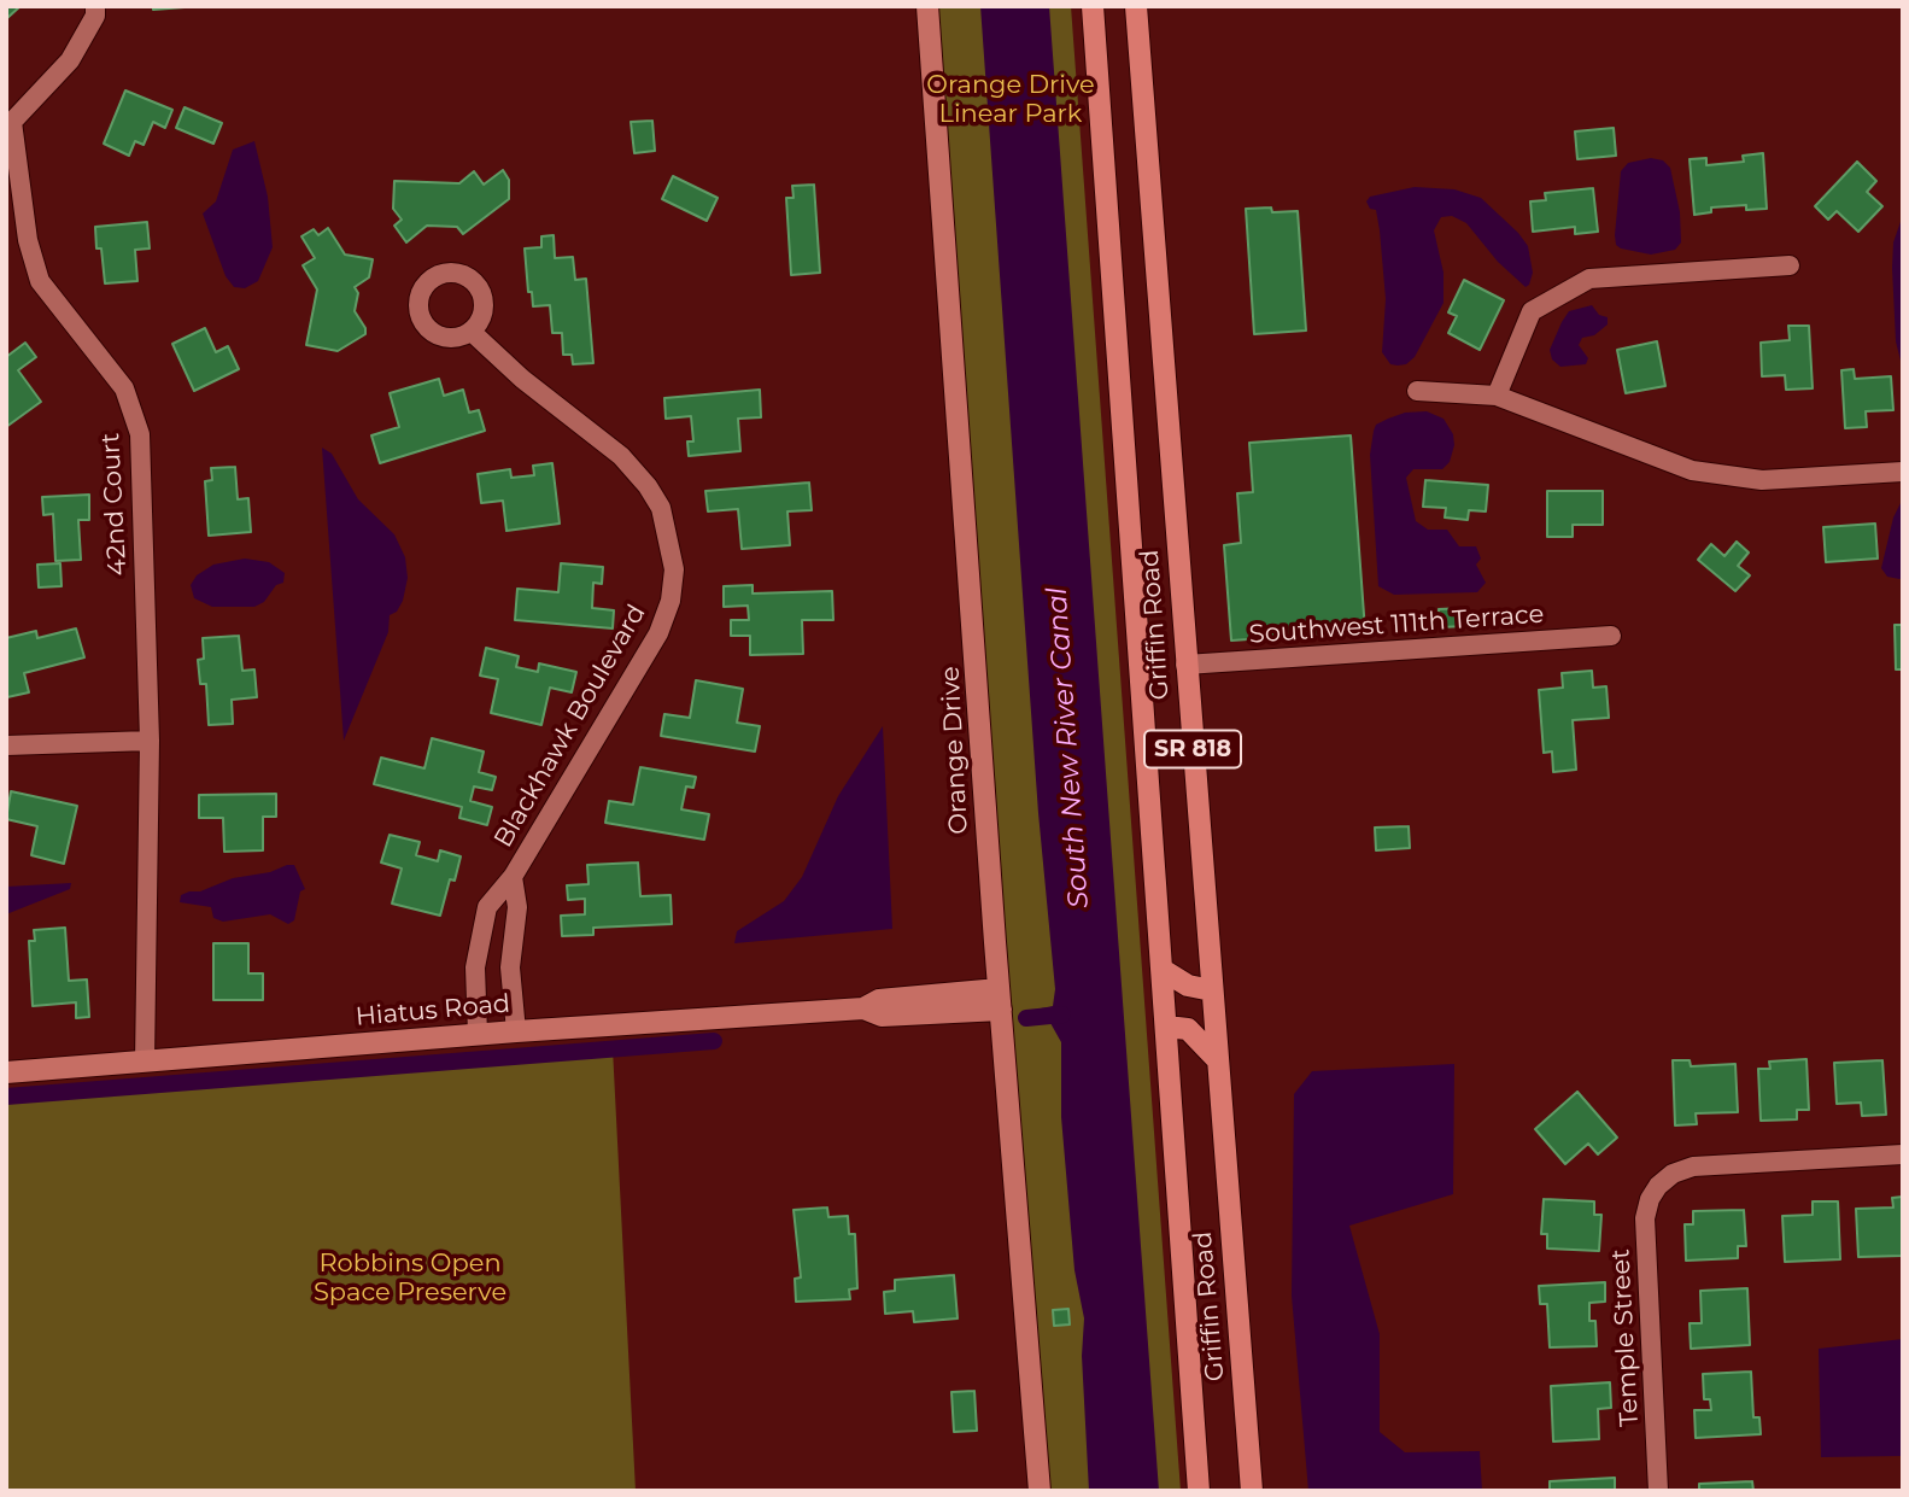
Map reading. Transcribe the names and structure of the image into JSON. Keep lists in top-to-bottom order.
{
  "streets": {
    "main road": ["Griffin Road", "SR 818"],
    "street": [
      "42nd Court",
      "Southwest 111th Terrace",
      "Blackhawk Boulevard",
      "Orange Drive",
      "Hiatus Road",
      "Temple Street"
    ]
  },
  "crossings": [
    ["42nd Court", "Hiatus Road"],
    ["Griffin Road", "Southwest 111th Terrace"],
    ["Blackhawk Boulevard", "Hiatus Road"],
    ["Orange Drive", "Hiatus Road"]
  ],
  "water": ["South New River Canal"],
  "parks": ["Orange Drive Linear Park", "Robbins Open Space Preserve"]
}
